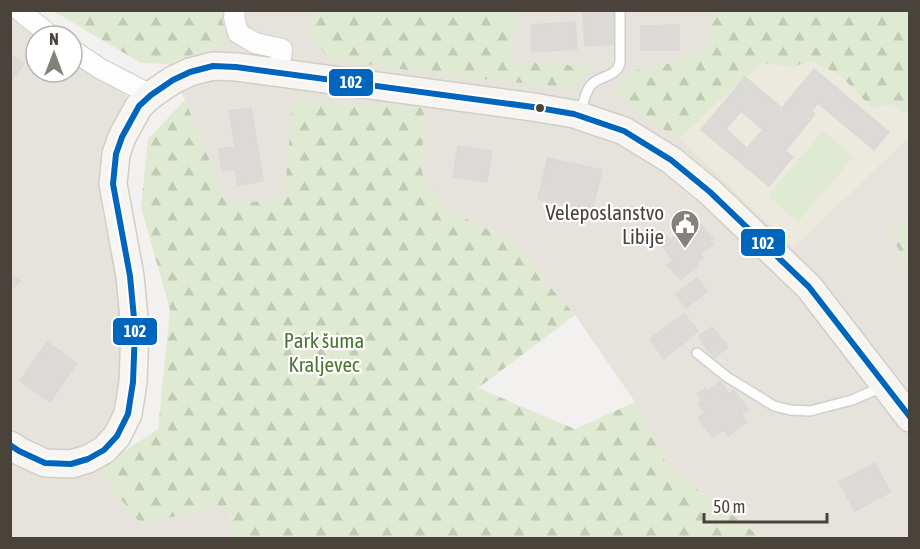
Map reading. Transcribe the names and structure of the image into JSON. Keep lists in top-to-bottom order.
{
  "parks": ["Park šuma Kraljevec"],
  "places": {
    "public building": ["Veleposlanstvo Libije"]
  },
  "lines": ["transit line 102"],
  "scale_bar": "50 m",
  "north": "top"
}
